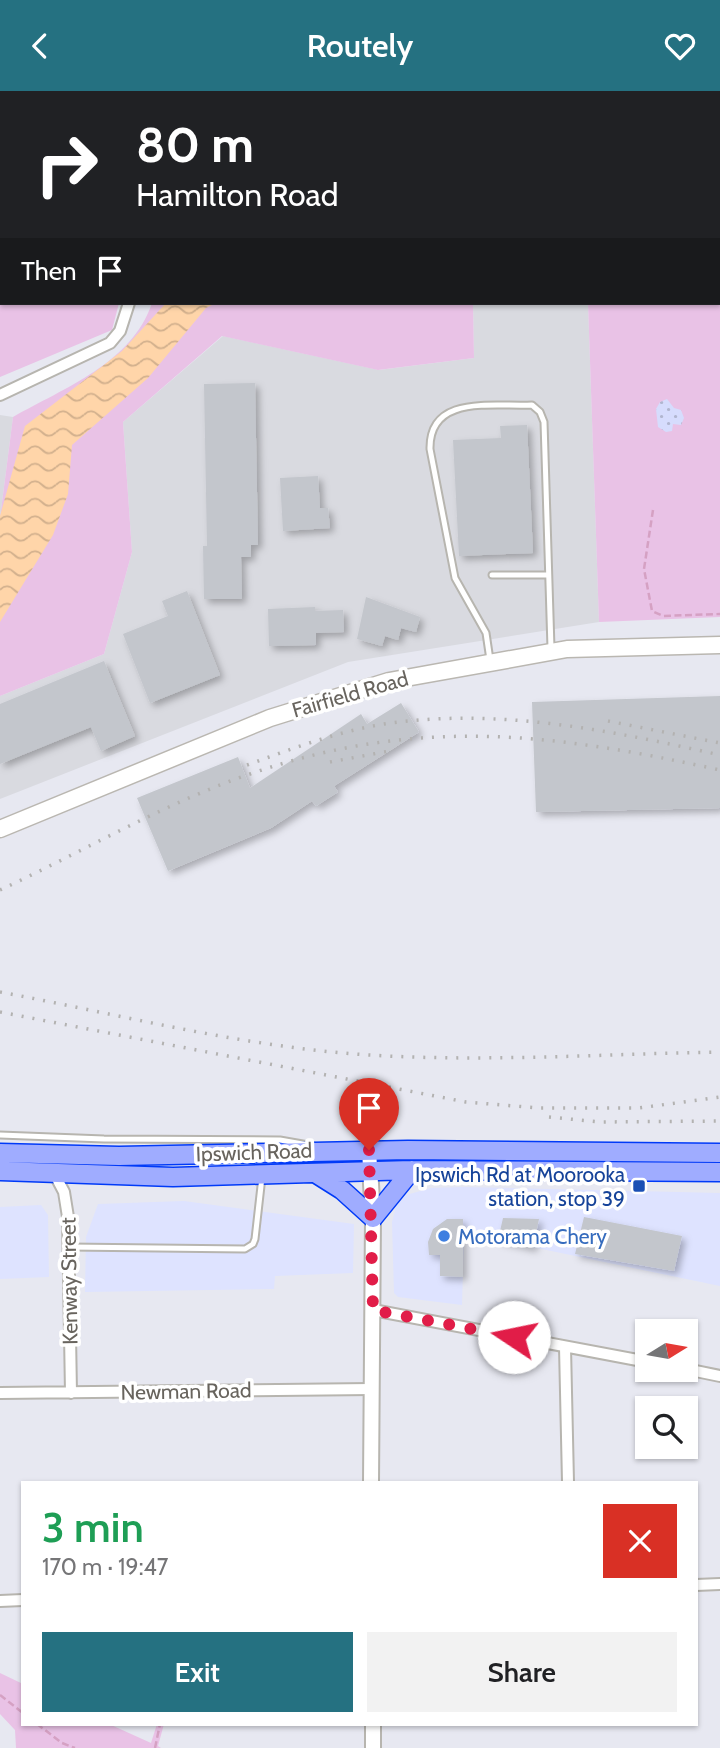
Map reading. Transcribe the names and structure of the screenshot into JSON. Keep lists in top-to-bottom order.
{
  "streets": {
    "highway": ["Ipswich Road"],
    "main road": ["Fairfield Road"],
    "street": ["Kenway Street", "Newman Road"]
  },
  "crossings": [
    ["Ipswich Road", "Kenway Street"],
    ["Kenway Street", "Newman Road"]
  ],
  "places": {
    "transit": ["Ipswich Rd at Moorooka station, stop 39"],
    "other": ["Motorama Chery"]
  },
  "north": "right",
  "page": {
    "header": "Routely",
    "turn": ["80 m", "Hamilton Road"],
    "then": "Then",
    "heading": ["3 min", "170 m · 19:47"],
    "buttons": ["Exit", "Share"]
  }
}
